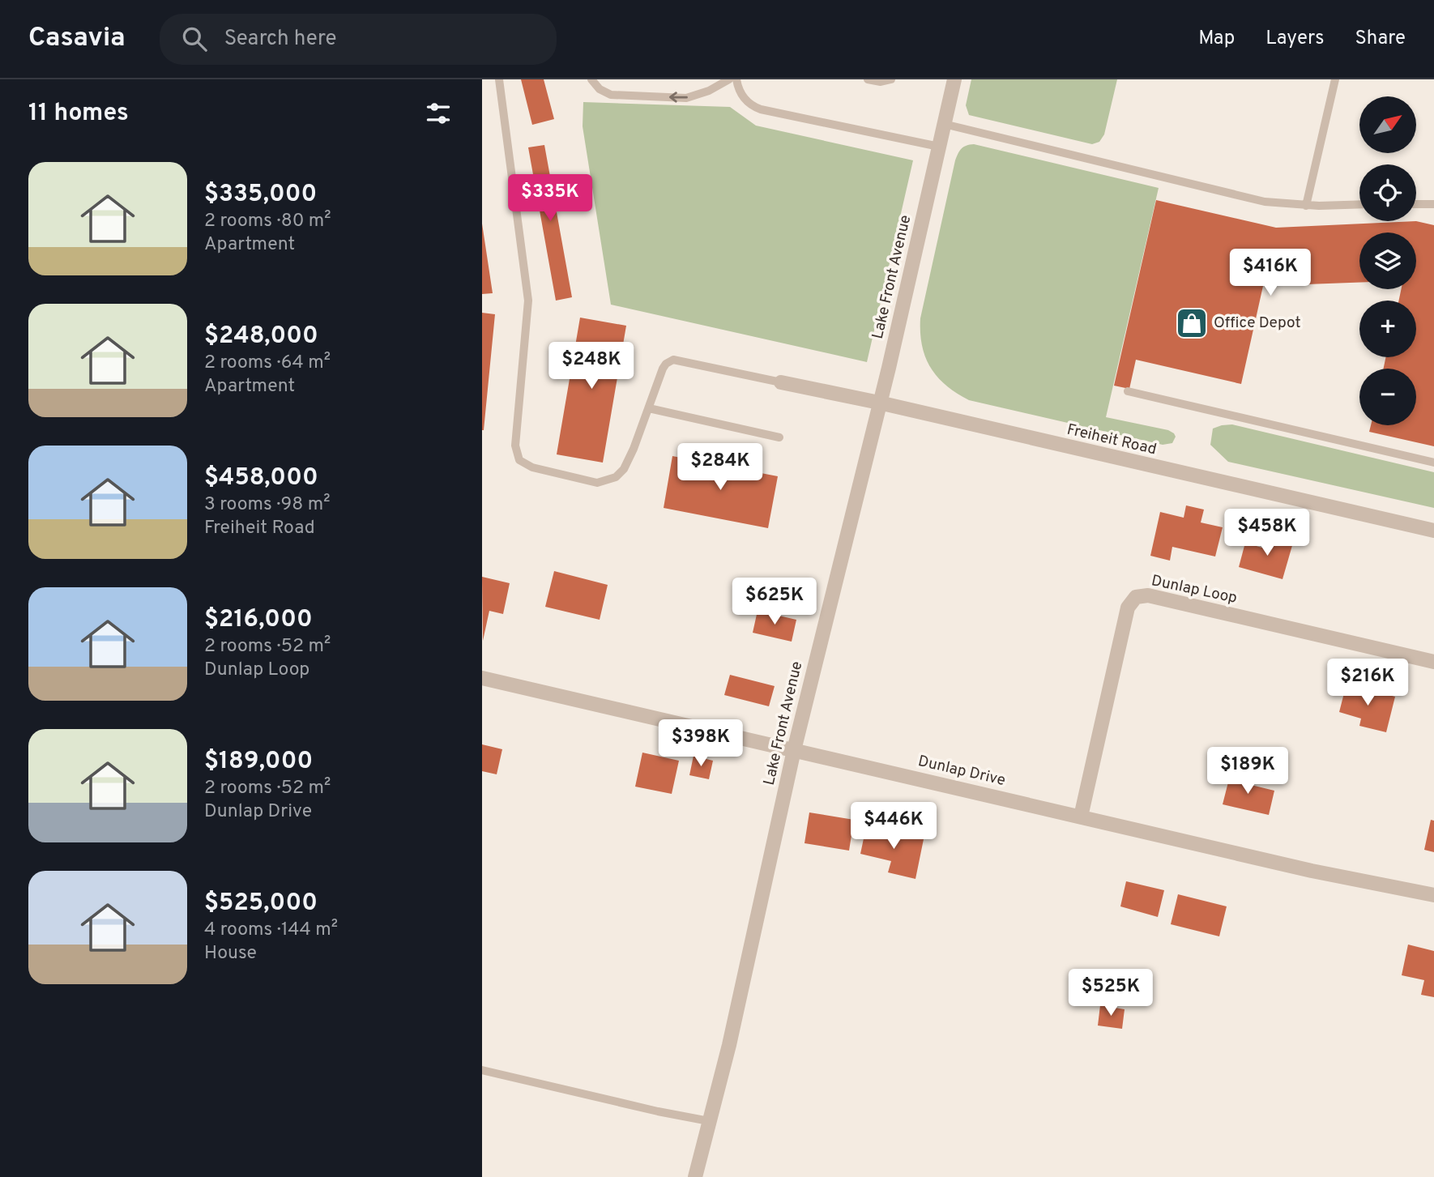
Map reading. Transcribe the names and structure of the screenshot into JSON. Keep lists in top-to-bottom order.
{
  "streets": {
    "street": [
      "Lake Front Avenue",
      "Freiheit Road",
      "Dunlap Loop",
      "Dunlap Drive"
    ]
  },
  "crossings": [
    ["Lake Front Avenue", "Freiheit Road"],
    ["Lake Front Avenue", "Dunlap Drive"],
    ["Dunlap Loop", "Dunlap Drive"]
  ],
  "places": {
    "shop": ["Office Depot"]
  },
  "north": "top right",
  "page": {
    "header": "Casavia",
    "search": "Search here",
    "nav": ["Map", "Layers", "Share"],
    "heading": "11 homes",
    "map_buttons": ["+", "−"],
    "list": [
      {
        "name": "$335,000",
        "note": "2 rooms · 80 m² · Apartment"
      },
      {
        "name": "$248,000",
        "note": "2 rooms · 64 m² · Apartment"
      },
      {
        "name": "$458,000",
        "note": "3 rooms · 98 m² · Freiheit Road"
      },
      {
        "name": "$216,000",
        "note": "2 rooms · 52 m² · Dunlap Loop"
      },
      {
        "name": "$189,000",
        "note": "2 rooms · 52 m² · Dunlap Drive"
      },
      {
        "name": "$525,000",
        "note": "4 rooms · 144 m² · House"
      }
    ],
    "price": [
      "$335K",
      "$416K",
      "$248K",
      "$284K",
      "$458K",
      "$625K",
      "$216K",
      "$398K",
      "$189K",
      "$446K",
      "$525K"
    ]
  }
}
